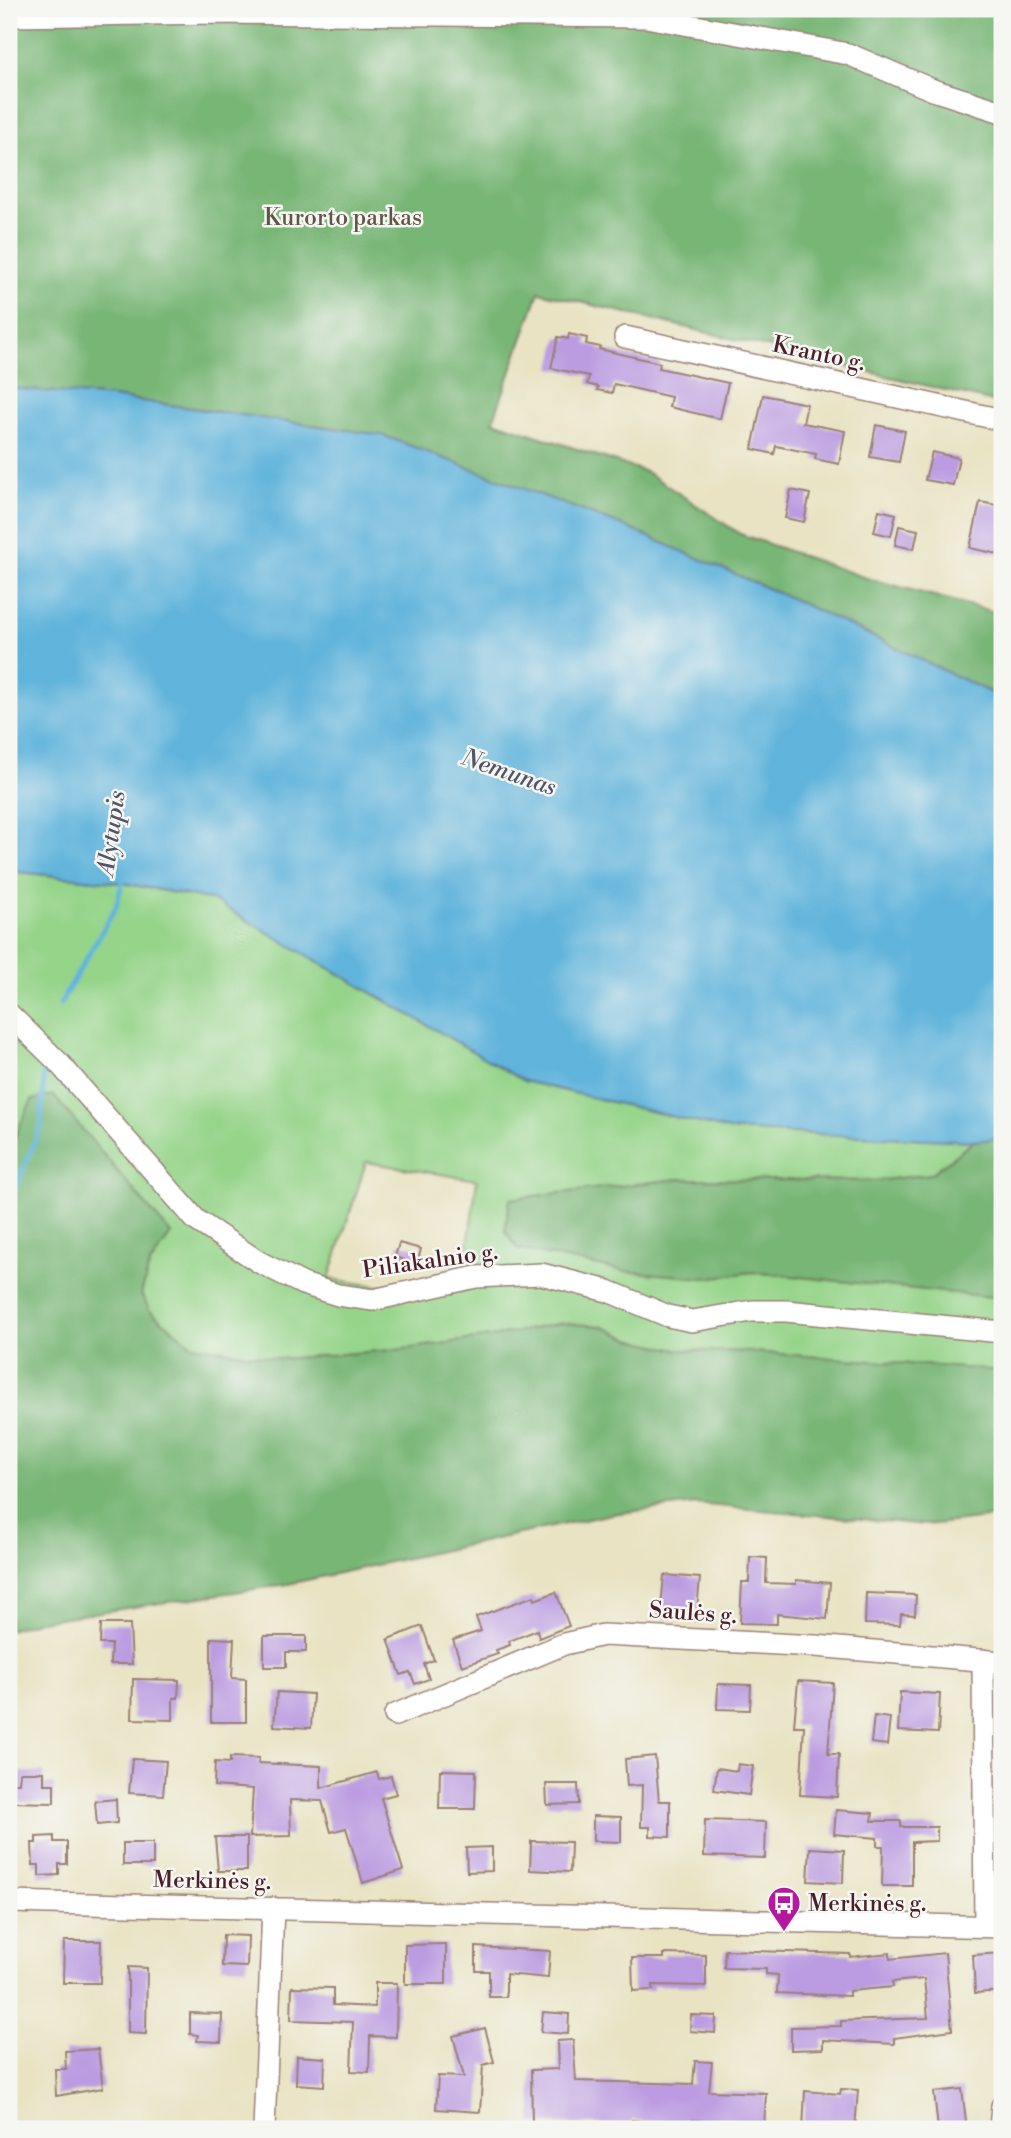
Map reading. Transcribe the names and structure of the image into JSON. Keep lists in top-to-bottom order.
{
  "streets": {
    "street": [
      "Kranto g.",
      "Piliakalnio g.",
      "Saulės g.",
      "Merkinės g."
    ]
  },
  "water": ["Nemunas", "Alytupis"],
  "parks": ["Kurorto parkas"],
  "places": {
    "bus stop": ["Merkinės g."]
  }
}
